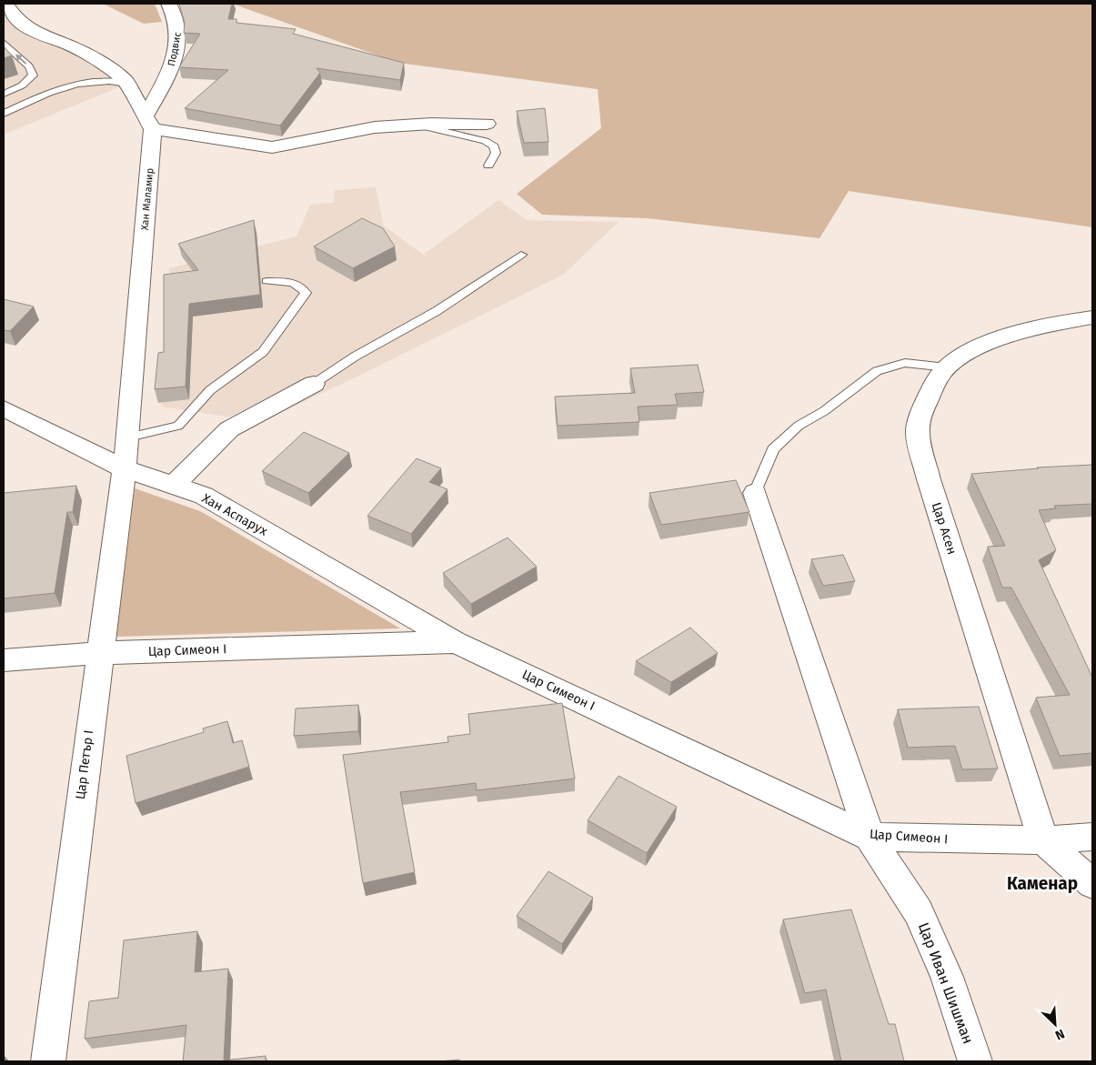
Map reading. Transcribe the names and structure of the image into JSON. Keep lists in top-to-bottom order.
{
  "streets": {
    "street": [
      "Подвис",
      "Хан Маламир",
      "Хан Аспарух",
      "Цар Асен",
      "Цар Симеон I",
      "Цар Петър I",
      "Цар Иван Шишман"
    ]
  },
  "crossings": [
    ["Подвис", "Хан Маламир"],
    ["Хан Маламир", "Хан Аспарух"],
    ["Хан Маламир", "Цар Петър I"],
    ["Хан Аспарух", "Цар Симеон I"],
    ["Хан Аспарух", "Цар Петър I"],
    ["Цар Асен", "Цар Симеон I"],
    ["Цар Симеон I", "Цар Петър I"],
    ["Цар Симеон I", "Цар Иван Шишман"]
  ],
  "districts": ["Каменар"],
  "north": "bottom right"
}
